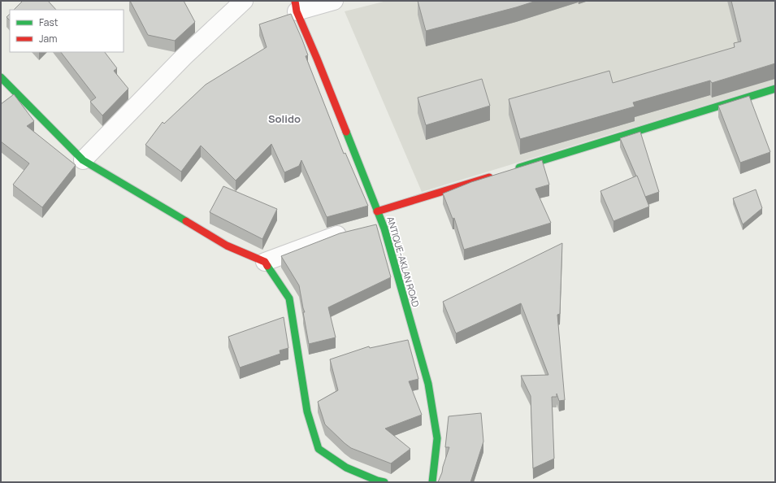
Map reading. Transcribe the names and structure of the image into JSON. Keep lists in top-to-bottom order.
{
  "streets": {
    "street": ["ANTIQUE-AKLAN ROAD"]
  },
  "districts": ["Solido"],
  "legend": ["Fast", "Jam"]
}
